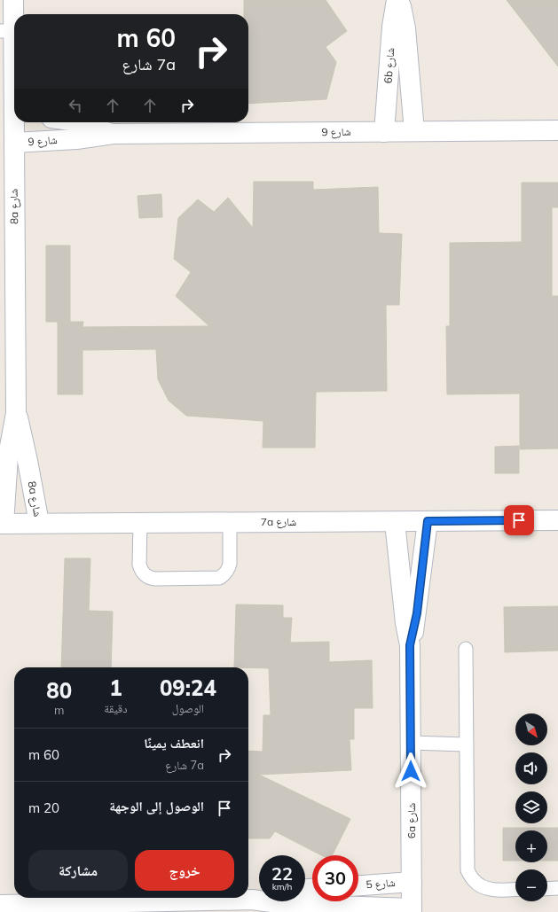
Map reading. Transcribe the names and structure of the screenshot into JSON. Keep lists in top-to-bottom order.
{
  "streets": {
    "street": [
      "6b شارع",
      "شارع 9",
      "8a شارع",
      "7a شارع",
      "6a شارع",
      "شارع 5"
    ]
  },
  "crossings": [
    ["6b شارع", "شارع 9"],
    ["شارع 9", "8a شارع"],
    ["8a شارع", "7a شارع"],
    ["7a شارع", "6a شارع"],
    ["6a شارع", "شارع 5"]
  ],
  "north": "bottom right",
  "page": {
    "turn": ["60 m", "7a شارع"],
    "eta": [
      "09:24",
      "الوصول",
      "1",
      "دقيقة",
      "80",
      "m"
    ],
    "map_buttons": ["+", "−"],
    "list": [
      {
        "name": "انعطف يمينًا",
        "note": "7a شارع",
        "value": "60 m"
      },
      {
        "name": "الوصول إلى الوجهة",
        "value": "20 m"
      }
    ],
    "buttons": ["خروج", "مشاركة"],
    "speed": "22 km/h",
    "limit": "30"
  }
}
